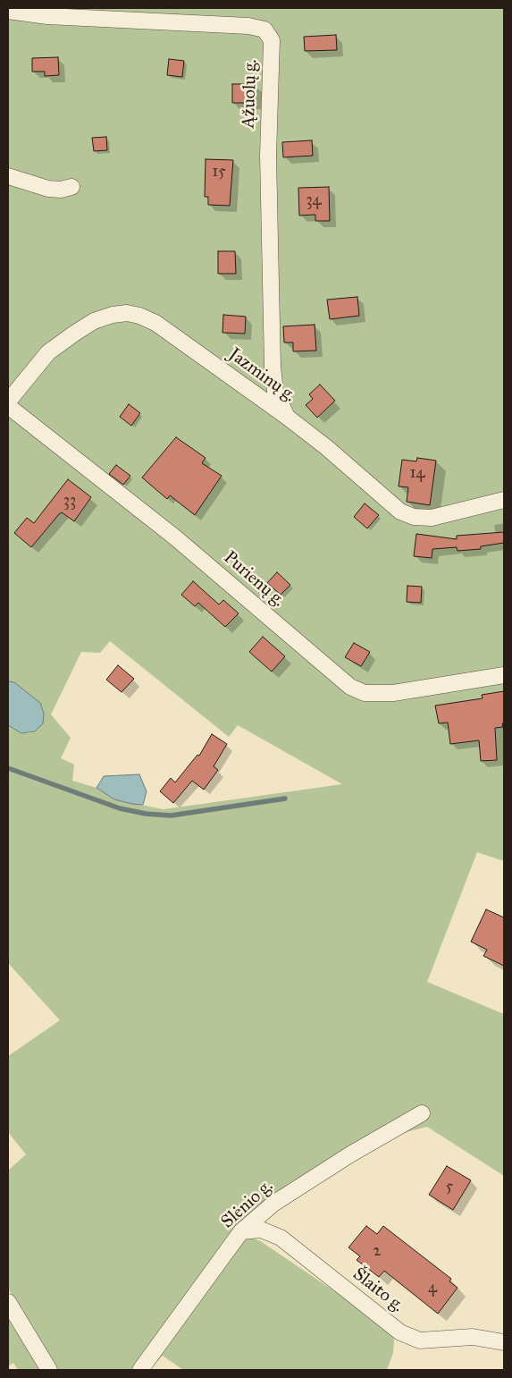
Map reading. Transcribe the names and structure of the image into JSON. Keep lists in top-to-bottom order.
{
  "streets": {
    "street": [
      "Ąžuolų g.",
      "Jazminų g.",
      "Purienų g.",
      "Slėnio g.",
      "Šlaito g."
    ]
  },
  "crossings": [
    ["Ąžuolų g.", "Jazminų g."],
    ["Slėnio g.", "Šlaito g."]
  ],
  "house_numbers": [
    "15",
    "34",
    "14",
    "33",
    "5",
    "2",
    "4"
  ]
}
